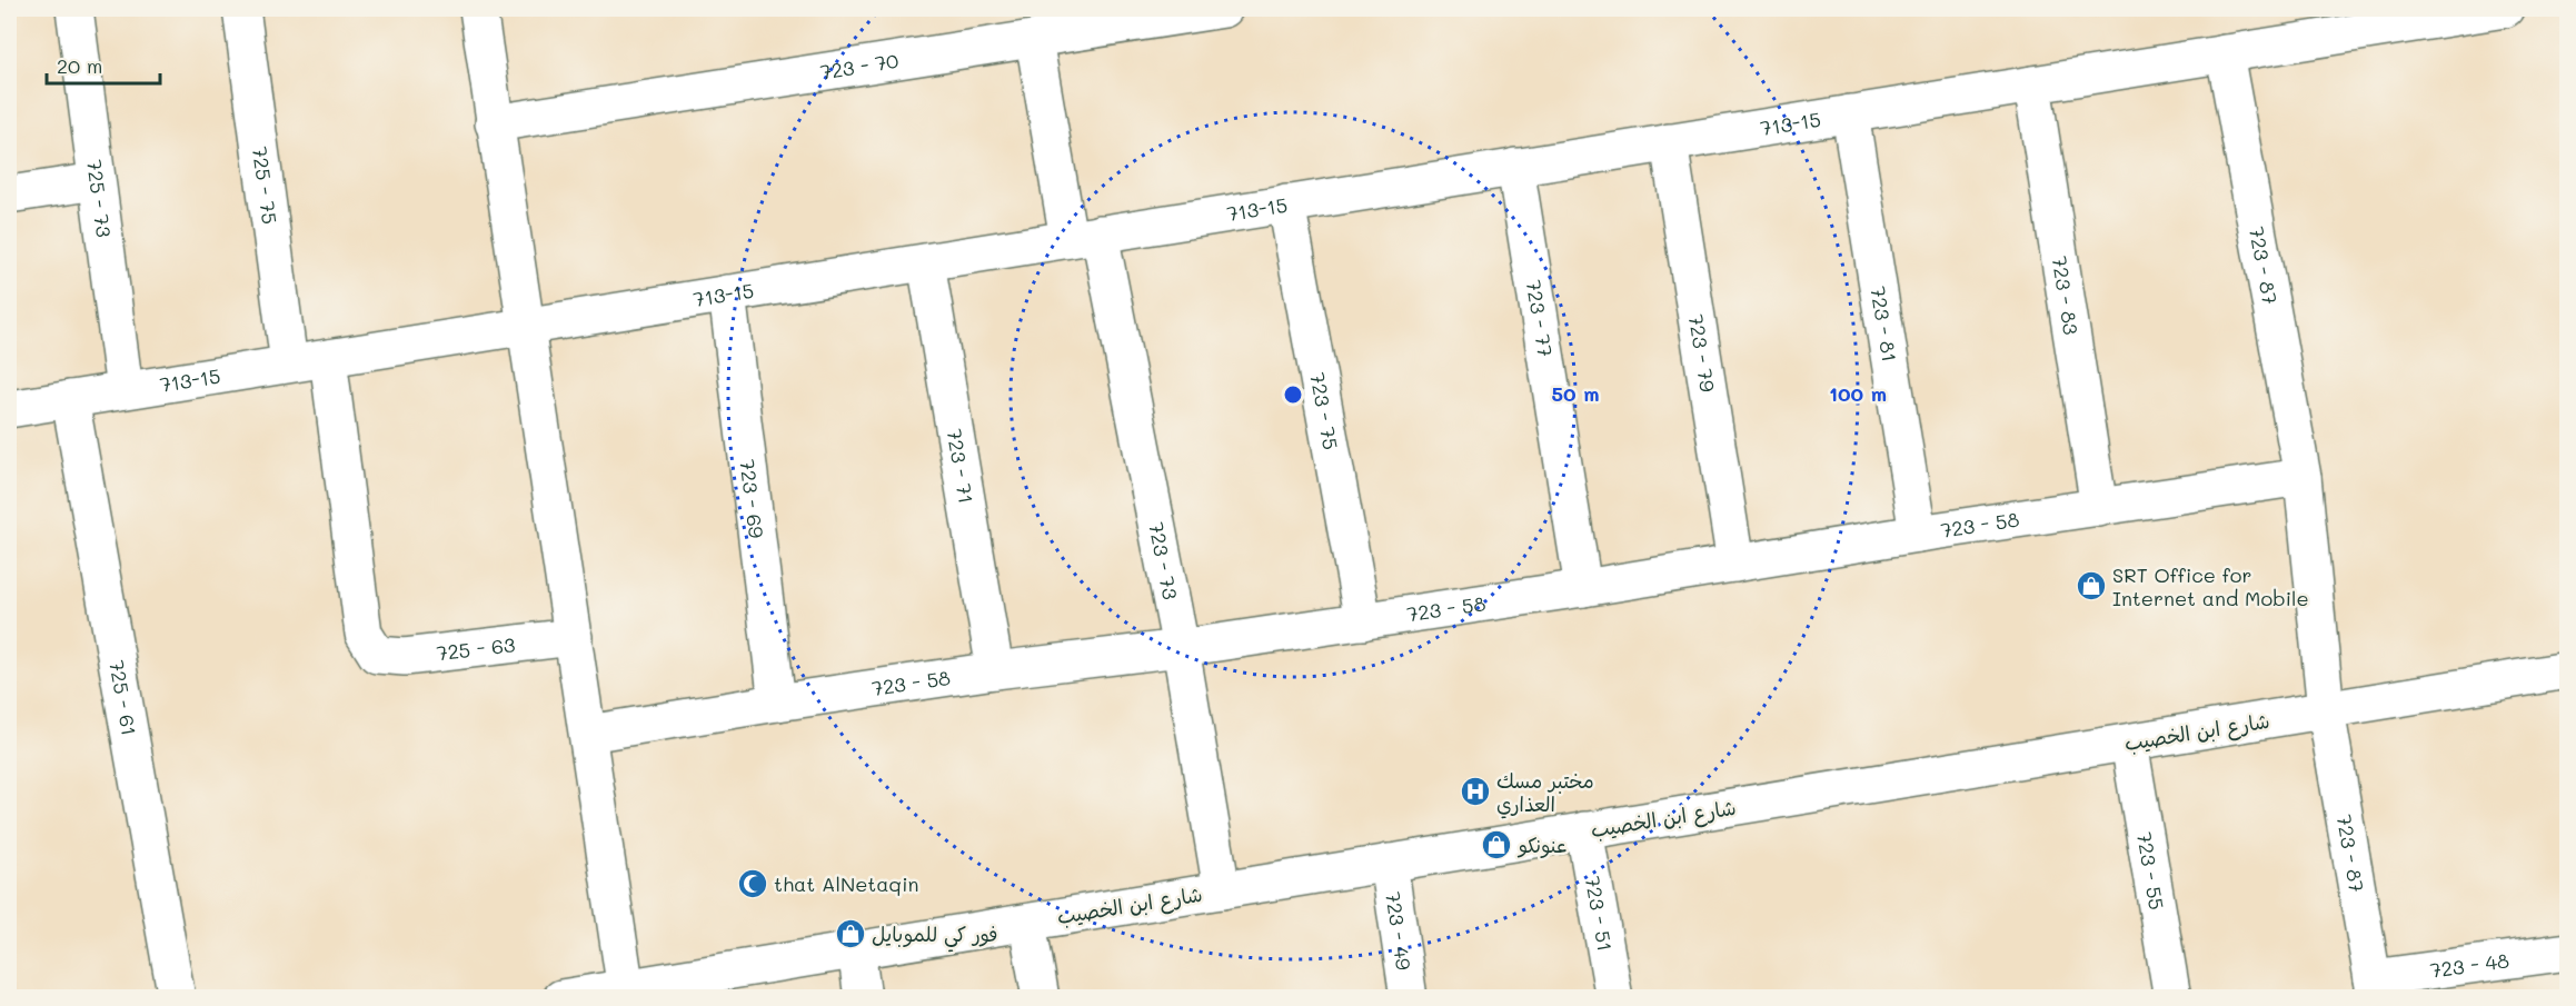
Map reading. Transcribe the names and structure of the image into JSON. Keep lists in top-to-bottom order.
{
  "streets": {
    "street": [
      "723 - 70",
      "713-15",
      "725 - 75",
      "725 - 73",
      "723 - 87",
      "723 - 83",
      "723 - 77",
      "723 - 81",
      "723 - 79",
      "723 - 75",
      "723 - 71",
      "723 - 69",
      "723 - 58",
      "723 - 73",
      "725 - 63",
      "725 - 61",
      "شارع ابن الخصيب",
      "723 - 55",
      "723 - 51",
      "723 - 49",
      "723 - 48"
    ]
  },
  "crossings": [
    ["723 - 70", "723 - 73"],
    ["713-15", "725 - 75"],
    ["713-15", "725 - 73"],
    ["713-15", "723 - 87"],
    ["713-15", "723 - 83"],
    ["713-15", "723 - 77"],
    ["713-15", "723 - 81"],
    ["713-15", "723 - 79"],
    ["713-15", "723 - 75"],
    ["713-15", "723 - 71"],
    ["713-15", "723 - 69"],
    ["713-15", "723 - 73"],
    ["713-15", "725 - 63"],
    ["713-15", "725 - 61"],
    ["723 - 87", "723 - 58"],
    ["723 - 87", "شارع ابن الخصيب"],
    ["723 - 87", "723 - 48"],
    ["723 - 83", "723 - 58"],
    ["723 - 77", "723 - 58"],
    ["723 - 81", "723 - 58"],
    ["723 - 79", "723 - 58"],
    ["723 - 75", "723 - 58"],
    ["723 - 71", "723 - 58"],
    ["723 - 69", "723 - 58"],
    ["723 - 58", "723 - 73"],
    ["723 - 73", "شارع ابن الخصيب"],
    ["شارع ابن الخصيب", "723 - 55"],
    ["شارع ابن الخصيب", "723 - 51"],
    ["شارع ابن الخصيب", "723 - 49"]
  ],
  "places": {
    "shop": ["SRT Office for Internet and Mobile", "عنونكو", "فور كي للموبايل"],
    "hospital": ["مختبر مسك العذاري"],
    "mosque": ["that AlNetaqin"]
  },
  "scale_bar": "20 m",
  "rings": ["50 m", "100 m"]
}
